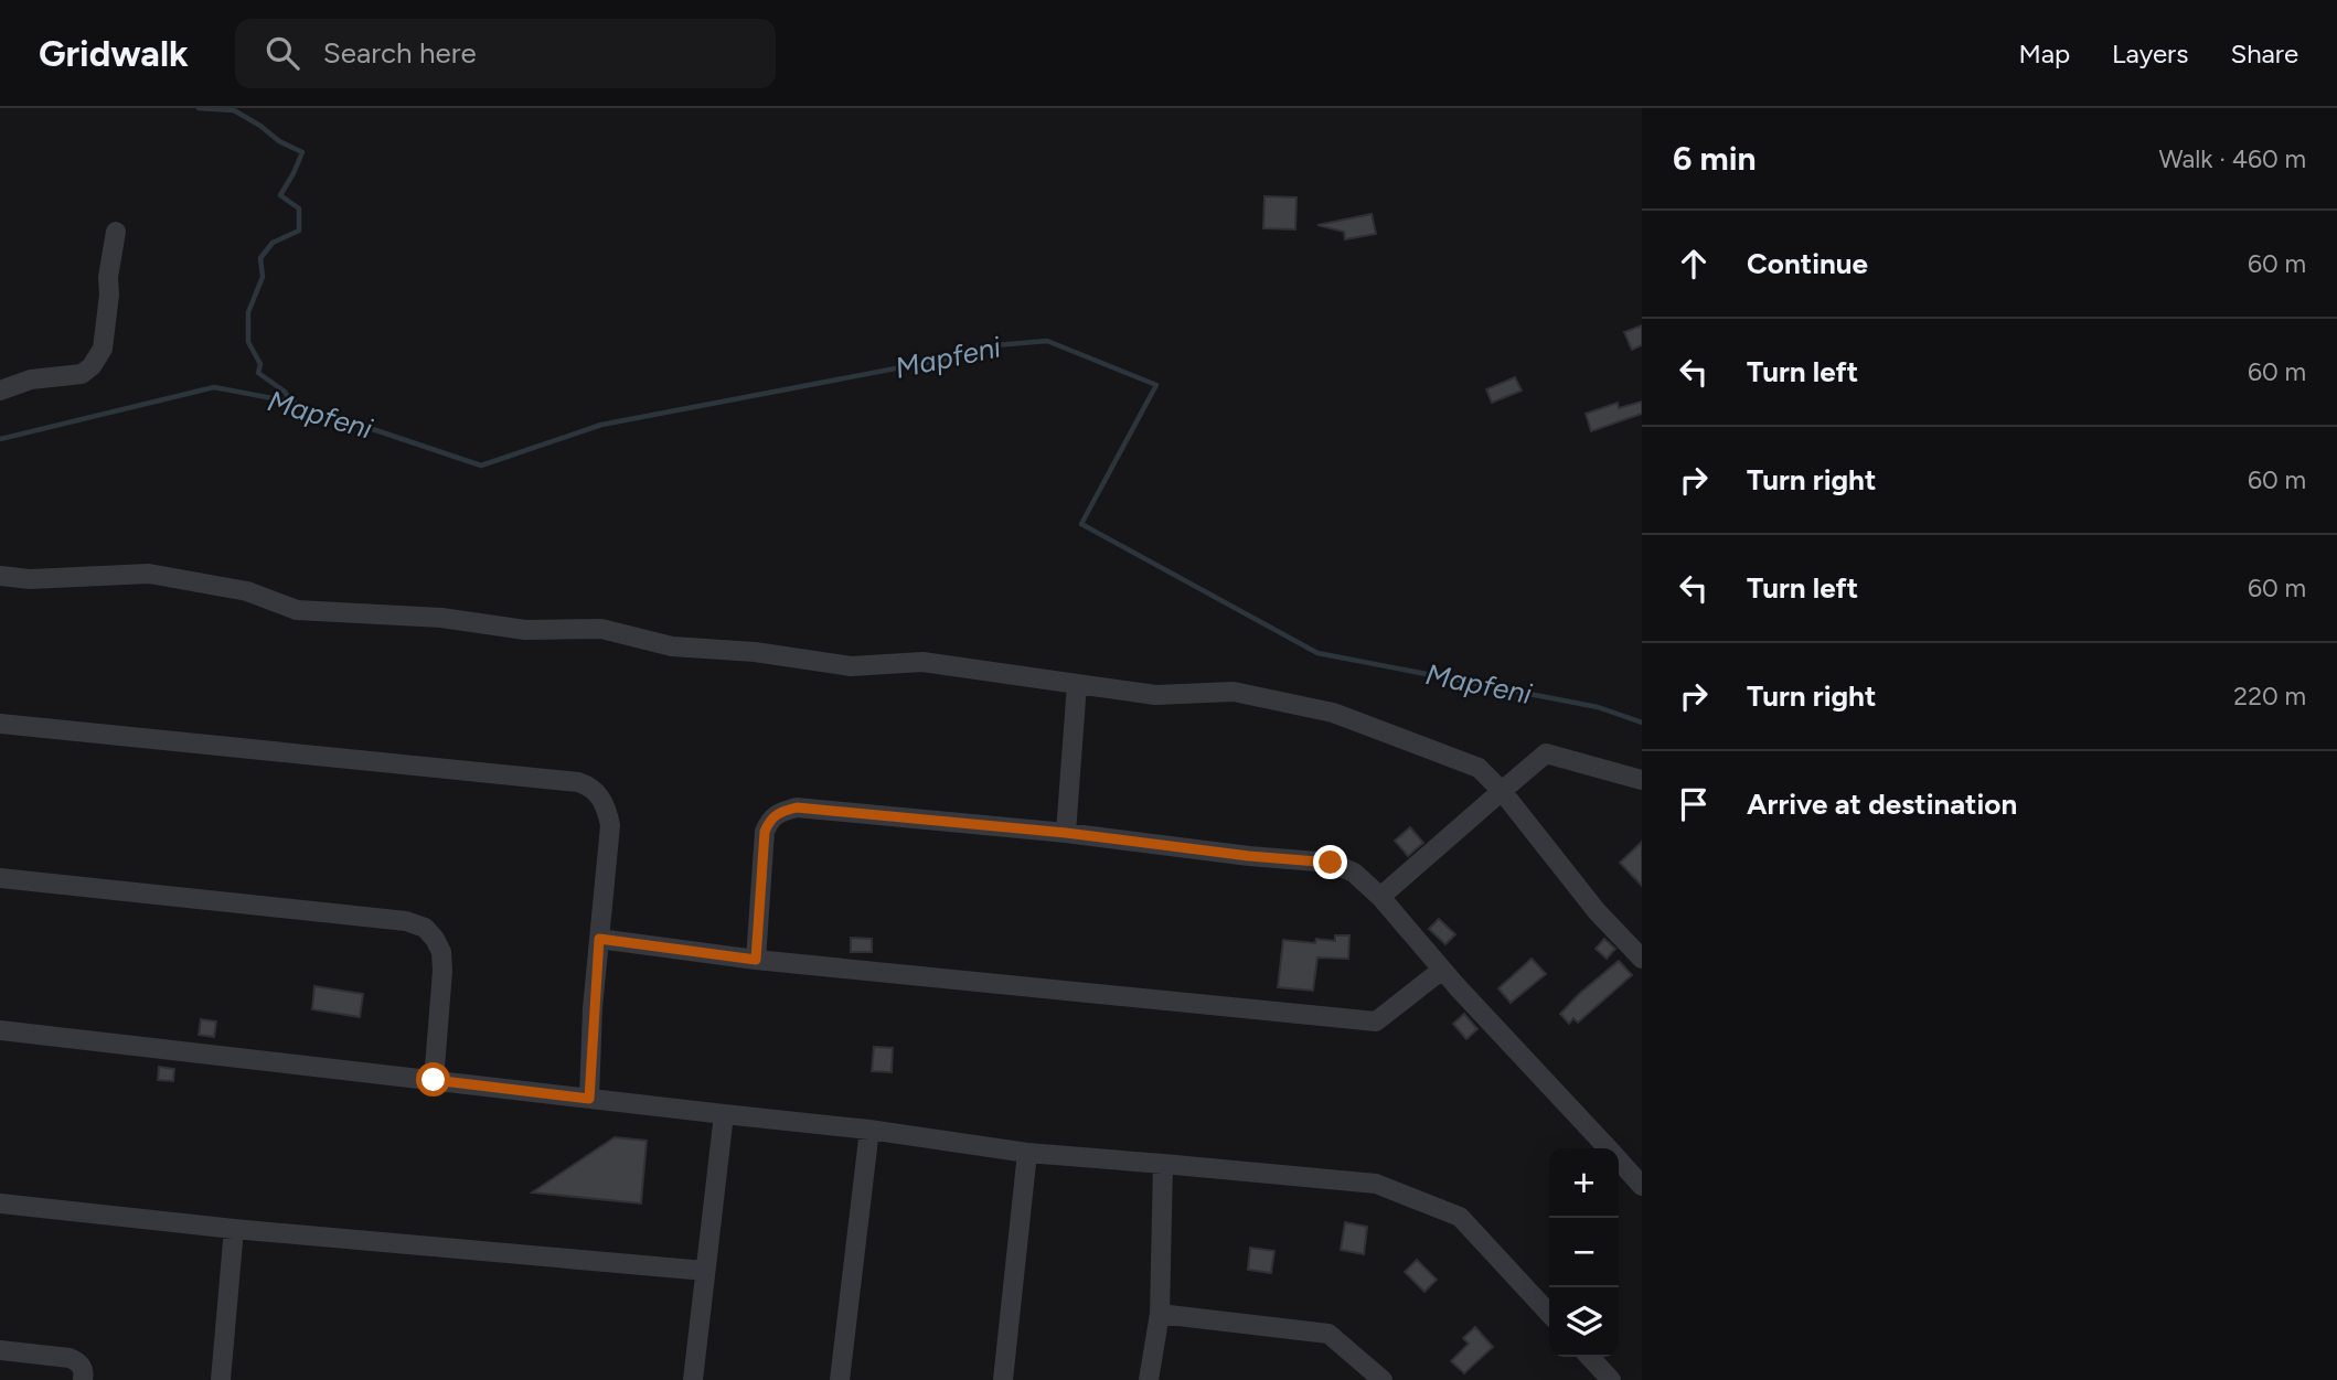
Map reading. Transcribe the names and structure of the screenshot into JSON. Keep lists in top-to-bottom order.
{
  "water": ["Mapfeni"],
  "page": {
    "header": "Gridwalk",
    "search": "Search here",
    "nav": ["Map", "Layers", "Share"],
    "heading": ["6 min", "Walk · 460 m"],
    "list": [
      ["Continue", "60 m"],
      ["Turn left", "60 m"],
      ["Turn right", "60 m"],
      ["Turn left", "60 m"],
      ["Turn right", "220 m"],
      "Arrive at destination"
    ],
    "map_buttons": ["+", "−"]
  }
}
